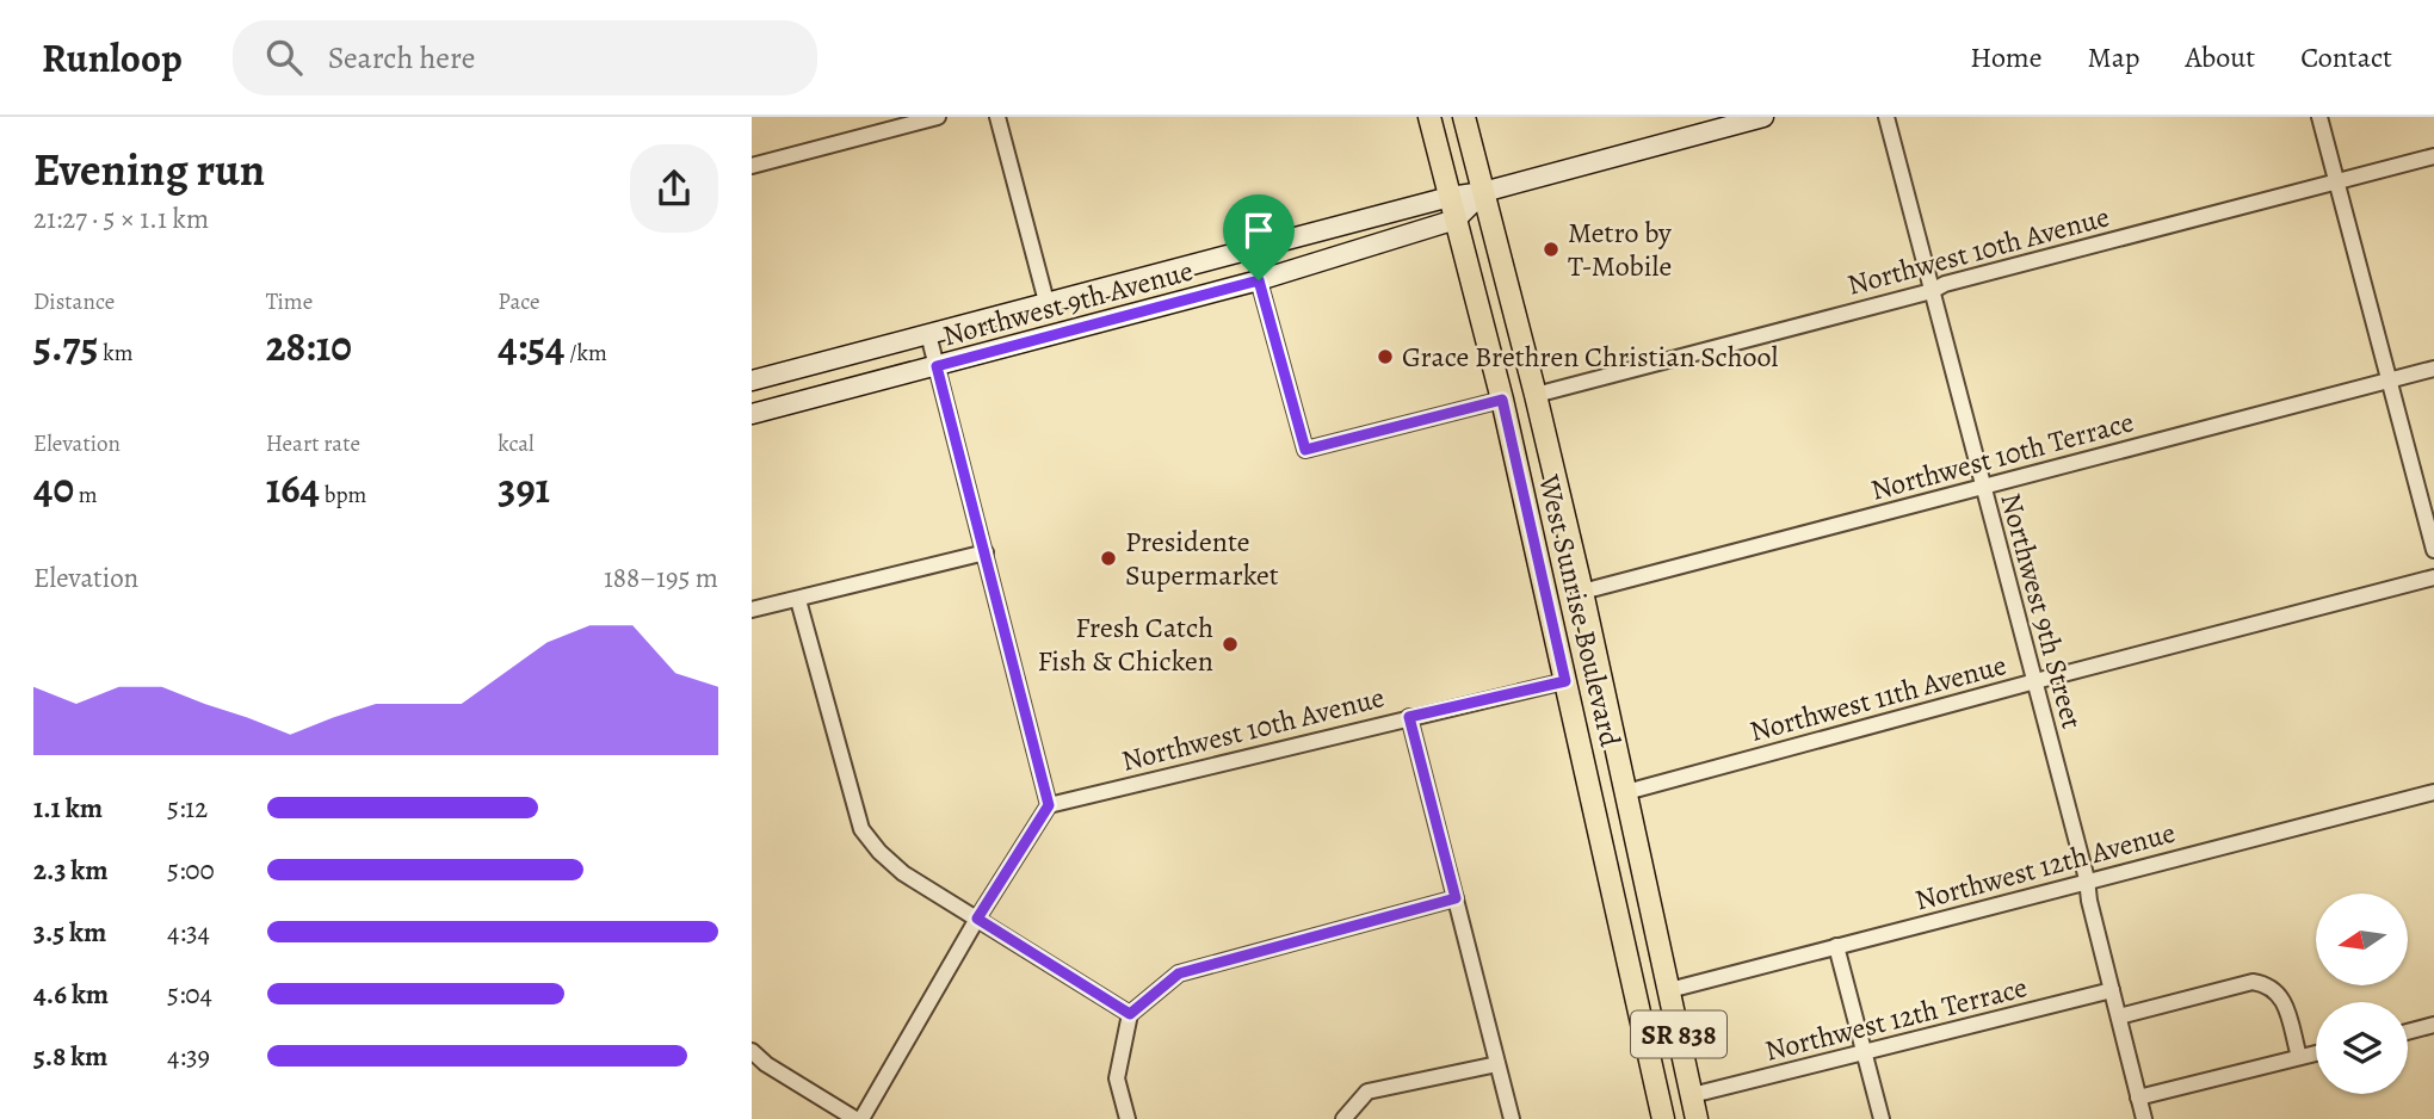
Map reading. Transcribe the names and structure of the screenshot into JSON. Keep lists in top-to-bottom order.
{
  "streets": {
    "main road": ["Northwest 9th Avenue", "West Sunrise Boulevard", "SR 838"],
    "street": [
      "Northwest 10th Avenue",
      "Northwest 10th Terrace",
      "Northwest 9th Street",
      "Northwest 11th Avenue",
      "Northwest 12th Avenue",
      "Northwest 12th Terrace"
    ]
  },
  "crossings": [
    ["Northwest 10th Avenue", "West Sunrise Boulevard"],
    ["Northwest 10th Avenue", "Northwest 9th Street"],
    ["Northwest 9th Avenue", "West Sunrise Boulevard"],
    ["Northwest 10th Terrace", "West Sunrise Boulevard"],
    ["Northwest 10th Terrace", "Northwest 9th Street"],
    ["West Sunrise Boulevard", "Northwest 11th Avenue"],
    ["West Sunrise Boulevard", "Northwest 12th Avenue"],
    ["West Sunrise Boulevard", "Northwest 12th Terrace"],
    ["Northwest 9th Street", "Northwest 11th Avenue"],
    ["Northwest 9th Street", "Northwest 12th Avenue"],
    ["Northwest 9th Street", "Northwest 12th Terrace"]
  ],
  "places": [
    "Metro by T-Mobile",
    "Grace Brethren Christian School",
    "Presidente Supermarket",
    "Fresh Catch Fish & Chicken"
  ],
  "north": "left",
  "page": {
    "header": "Runloop",
    "search": "Search here",
    "nav": [
      "Home",
      "Map",
      "About",
      "Contact"
    ],
    "heading": ["Evening run", "21:27 · 5 × 1.1 km"],
    "stats": [
      ["Distance", "5.75 km"],
      ["Time", "28:10"],
      ["Pace", "4:54 /km"],
      ["Elevation", "40 m"],
      ["Heart rate", "164 bpm"],
      ["kcal", "391"]
    ],
    "chart": ["Elevation", "188–195 m"],
    "list": [
      {
        "name": "1.1 km",
        "note": "5:12"
      },
      {
        "name": "2.3 km",
        "note": "5:00"
      },
      {
        "name": "3.5 km",
        "note": "4:34"
      },
      {
        "name": "4.6 km",
        "note": "5:04"
      },
      {
        "name": "5.8 km",
        "note": "4:39"
      }
    ]
  }
}
